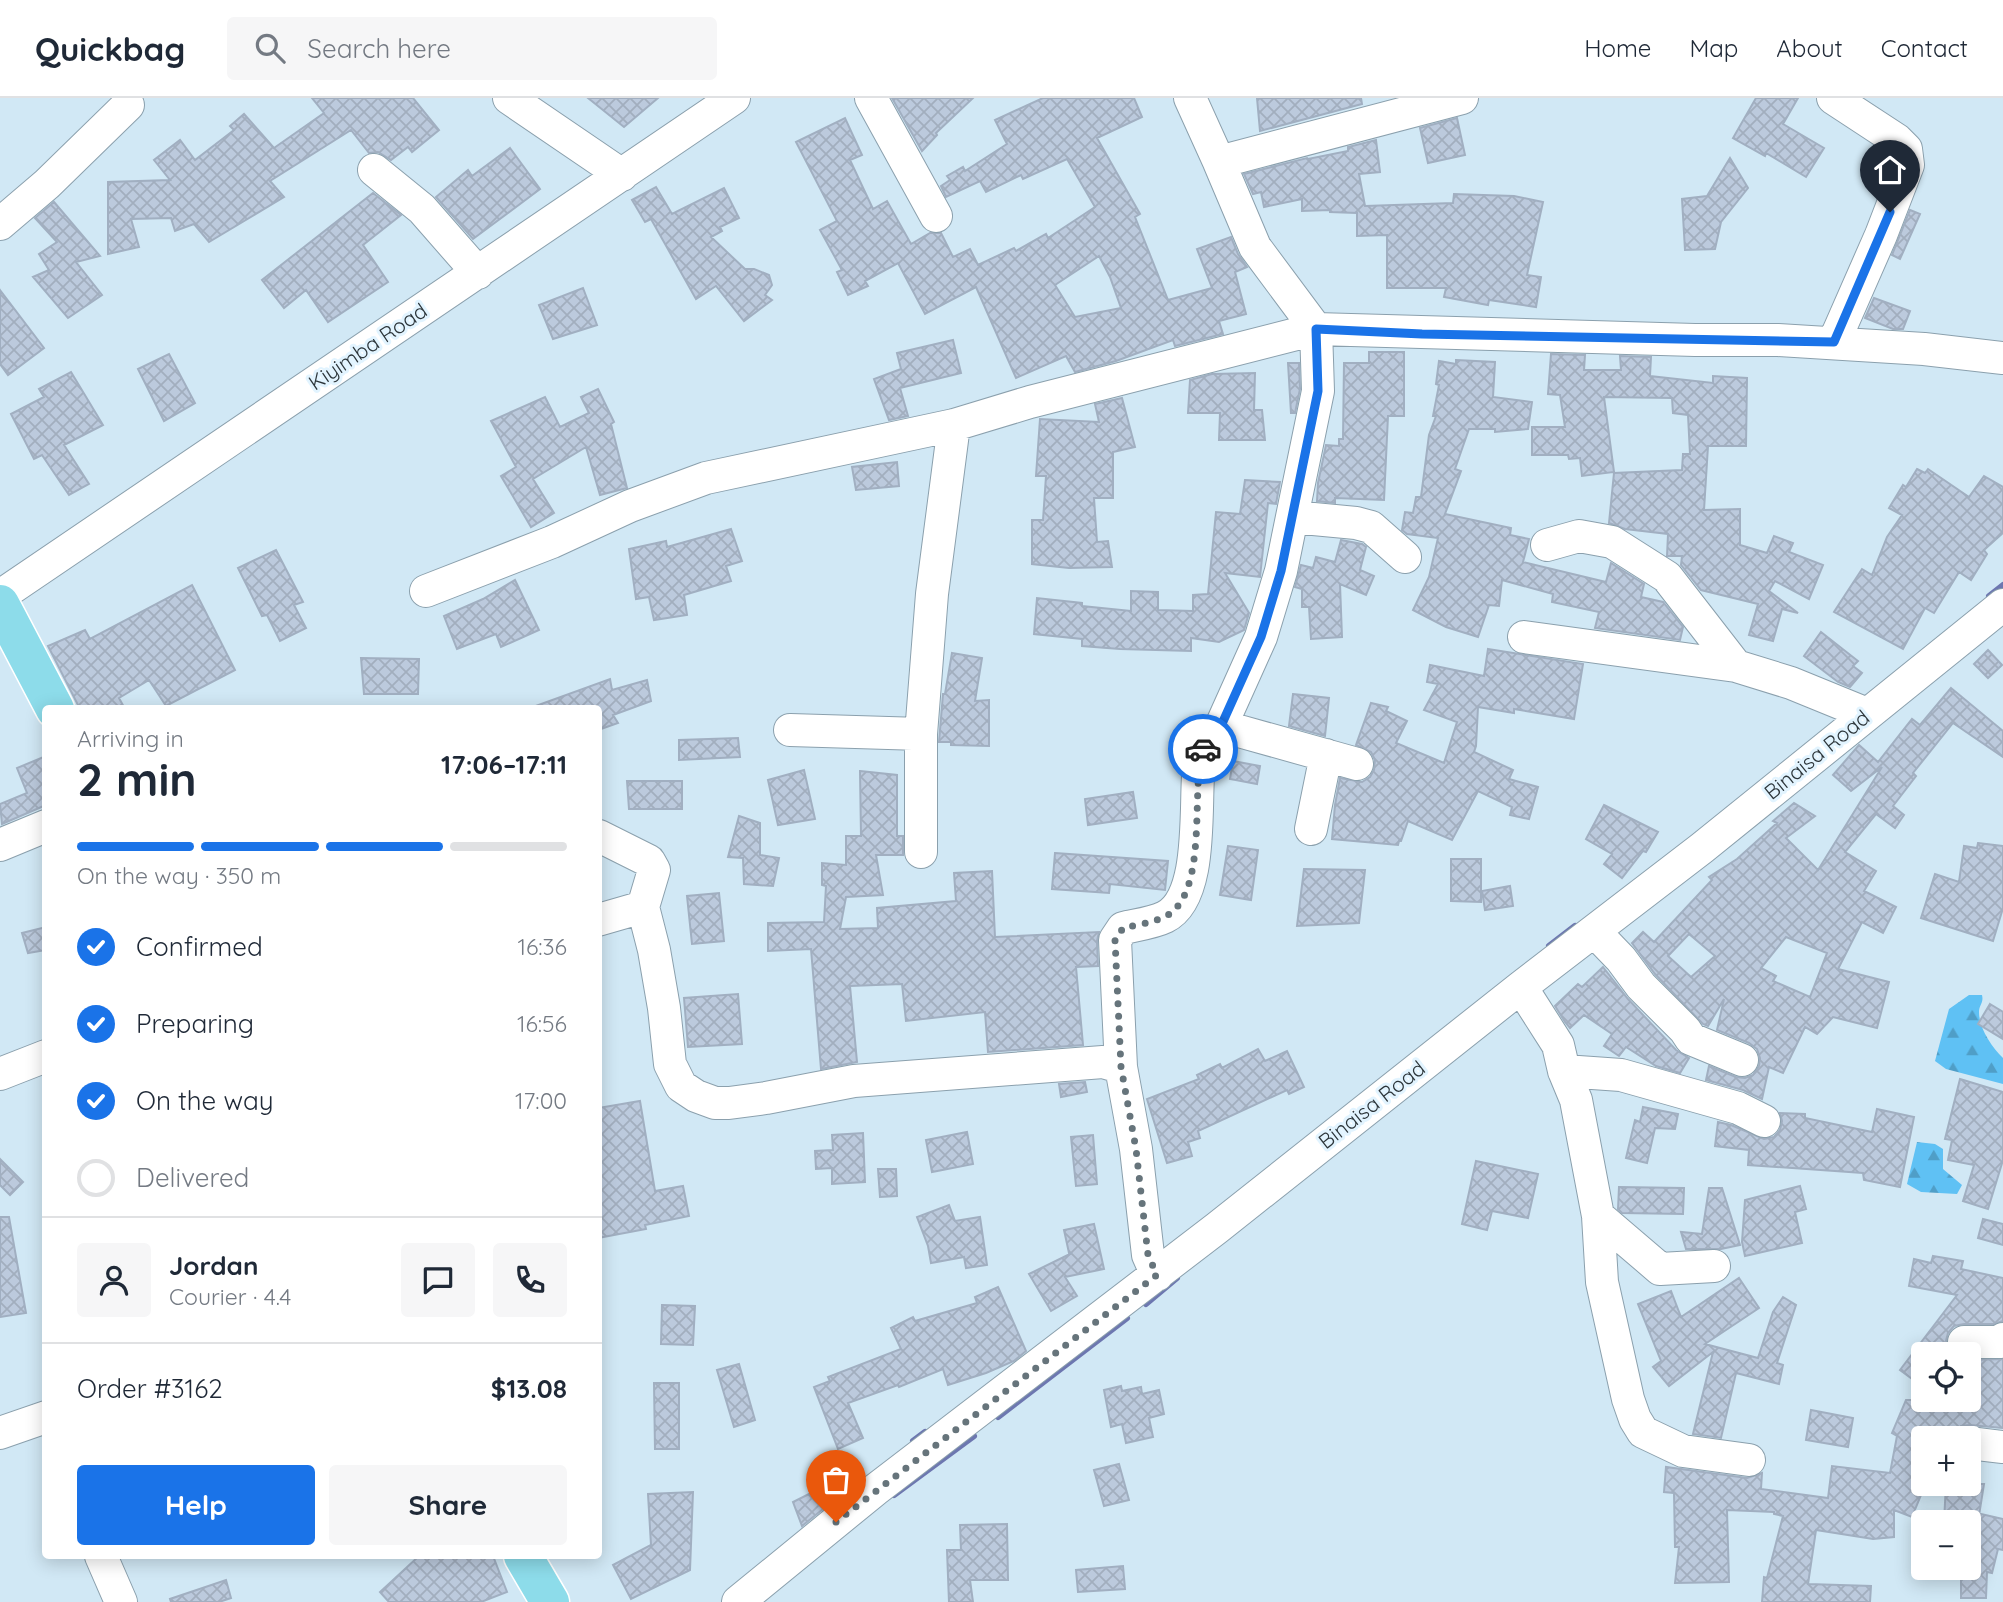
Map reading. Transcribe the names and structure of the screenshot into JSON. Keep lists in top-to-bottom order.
{
  "streets": {
    "street": ["Kiyimba Road", "Binaisa Road"]
  },
  "page": {
    "header": "Quickbag",
    "search": "Search here",
    "nav": [
      "Home",
      "Map",
      "About",
      "Contact"
    ],
    "heading": ["2 min", "Arriving in", "17:06–17:11"],
    "panel": [
      "Jordan",
      "Courier · 4.4",
      "Order #3162",
      "$13.08"
    ],
    "bar": "On the way · 350 m",
    "list": [
      ["Confirmed", "16:36"],
      ["Preparing", "16:56"],
      ["On the way", "17:00"],
      "Delivered"
    ],
    "map_buttons": ["+", "−"],
    "buttons": ["Help", "Share"]
  }
}
